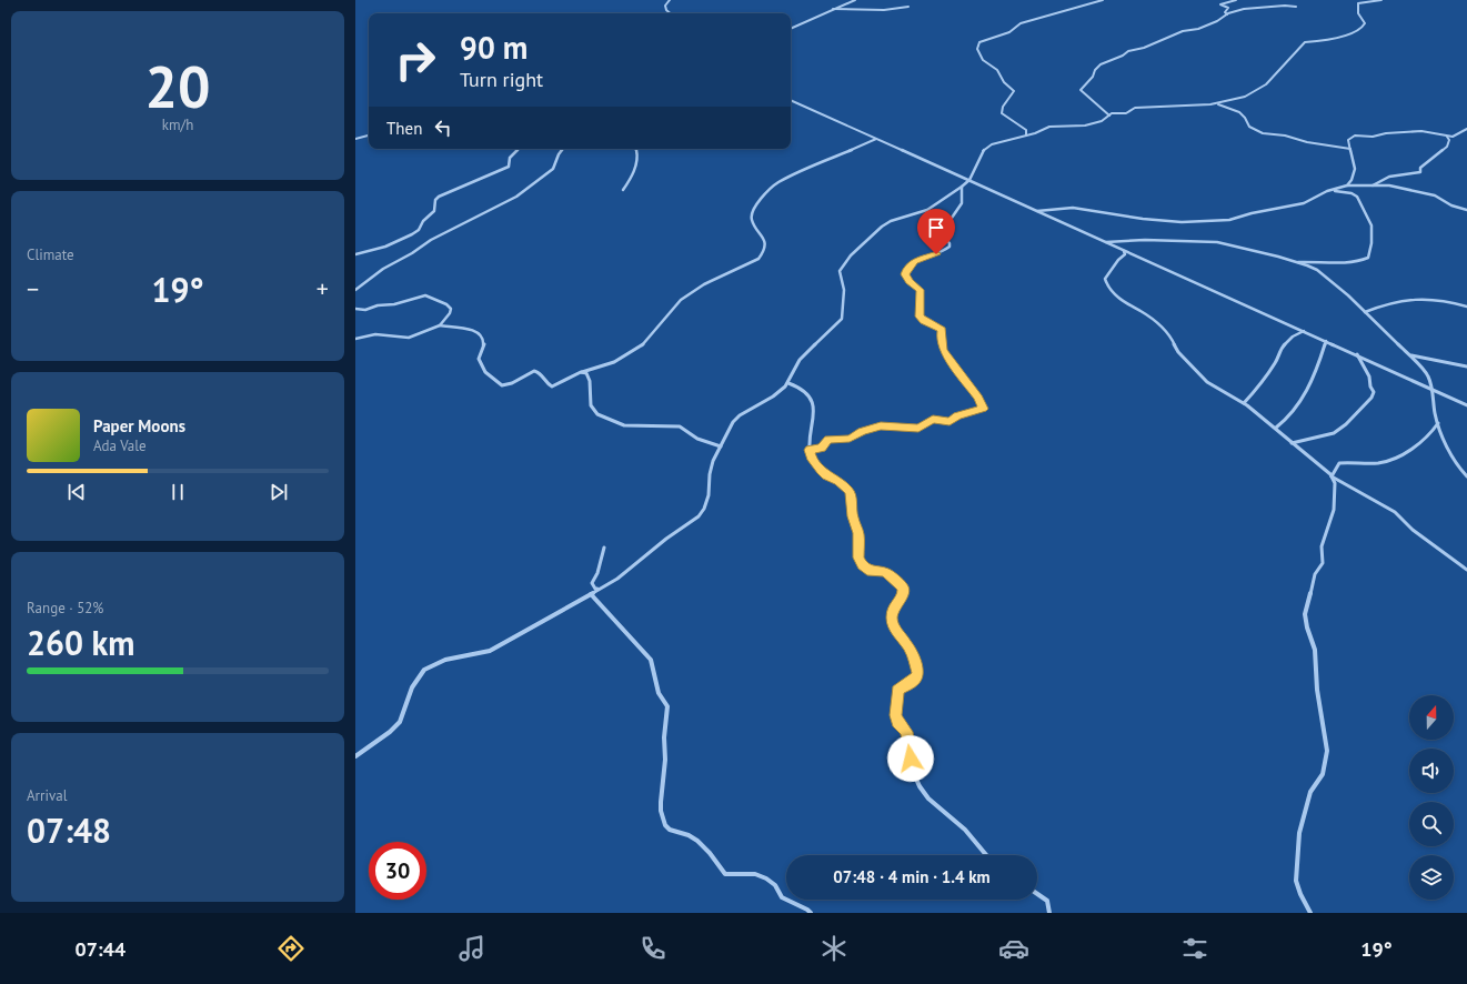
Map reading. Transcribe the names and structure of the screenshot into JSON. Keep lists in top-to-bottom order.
{
  "north": "top",
  "page": {
    "tile": [
      ["20", "km/h"],
      "Climate",
      ["Range · 52%", "260 km"],
      ["Arrival", "07:48"]
    ],
    "turn": ["90 m", "Turn right"],
    "then": "Then",
    "heat": ["−", "19°", "+"],
    "song": ["Paper Moons", "Ada Vale"],
    "limit": "30",
    "trip": "07:48 · 4 min · 1.4 km",
    "tabs": ["07:44", "19°"]
  }
}
